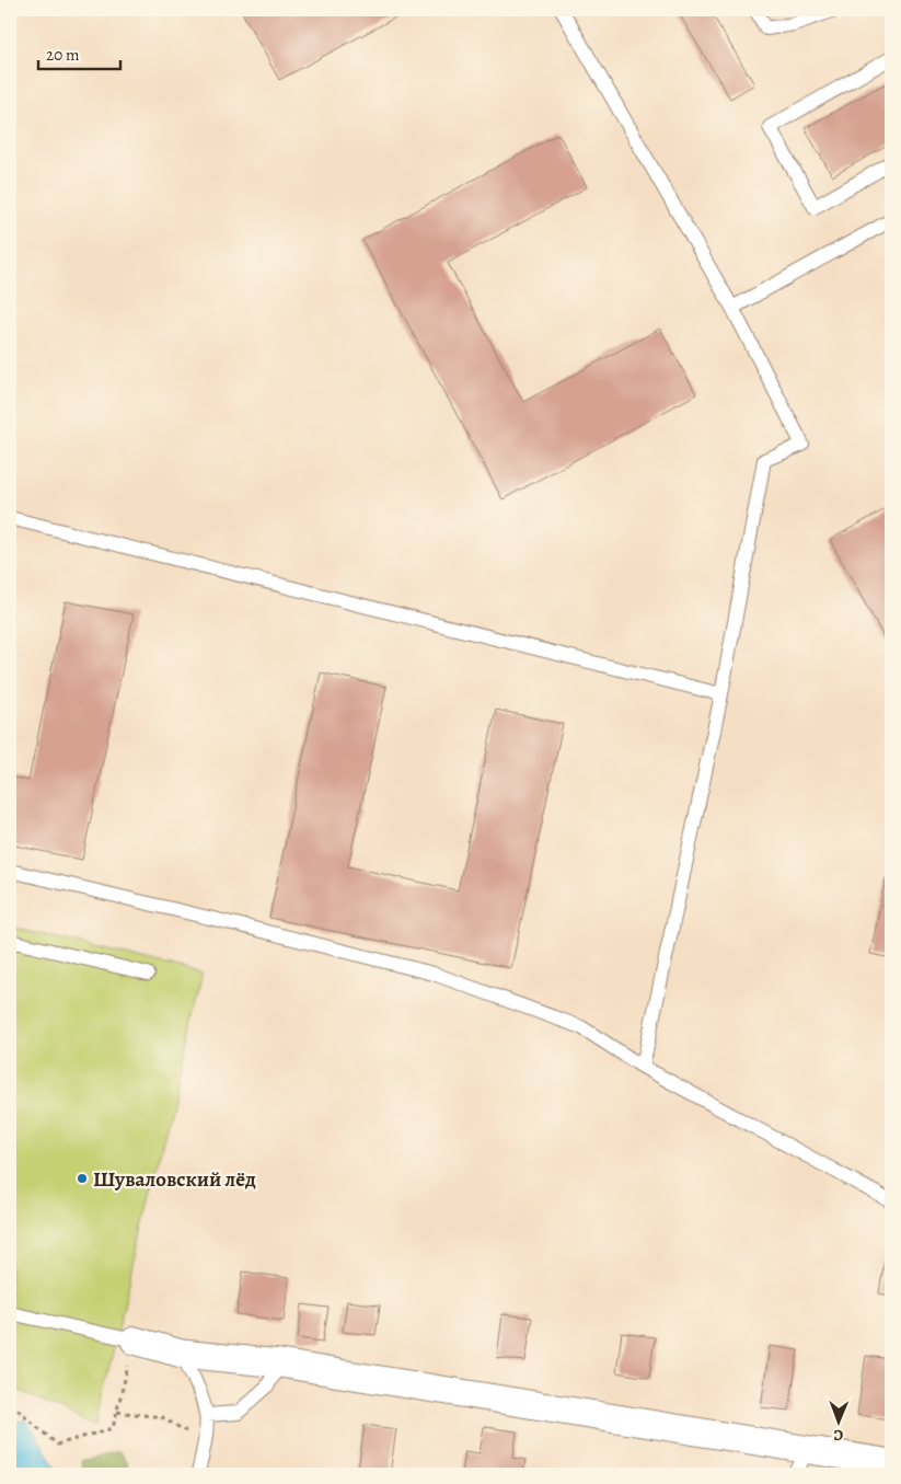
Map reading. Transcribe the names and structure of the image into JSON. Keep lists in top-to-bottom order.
{
  "places": ["Шуваловский лёд"],
  "scale_bar": "20 m",
  "north": "bottom"
}
